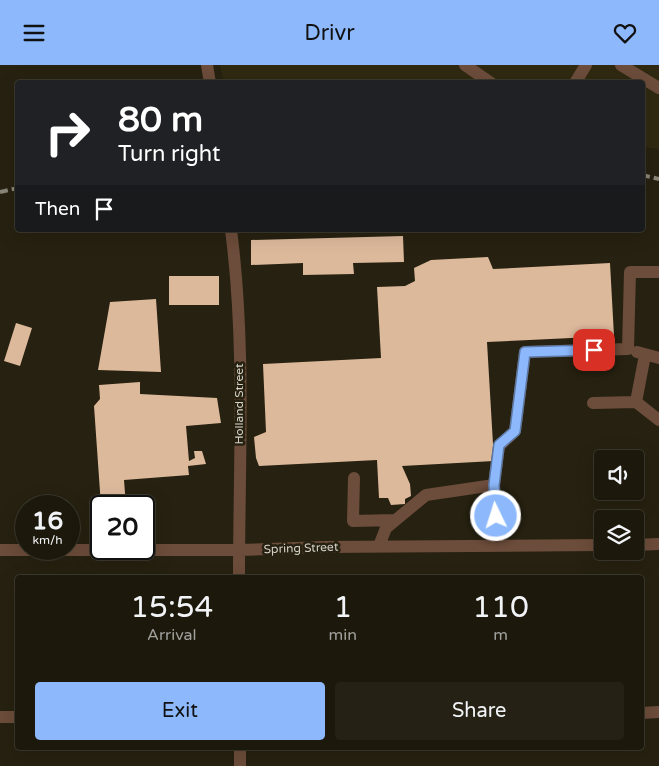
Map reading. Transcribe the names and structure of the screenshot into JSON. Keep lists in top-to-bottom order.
{
  "streets": {
    "street": ["Holland Street", "Spring Street"]
  },
  "crossings": [
    ["Holland Street", "Spring Street"]
  ],
  "page": {
    "header": "Drivr",
    "turn": ["80 m", "Turn right"],
    "then": "Then",
    "speed": "16 km/h",
    "limit": "20",
    "eta": [
      "15:54",
      "Arrival",
      "1",
      "min",
      "110",
      "m"
    ],
    "buttons": ["Exit", "Share"]
  }
}
